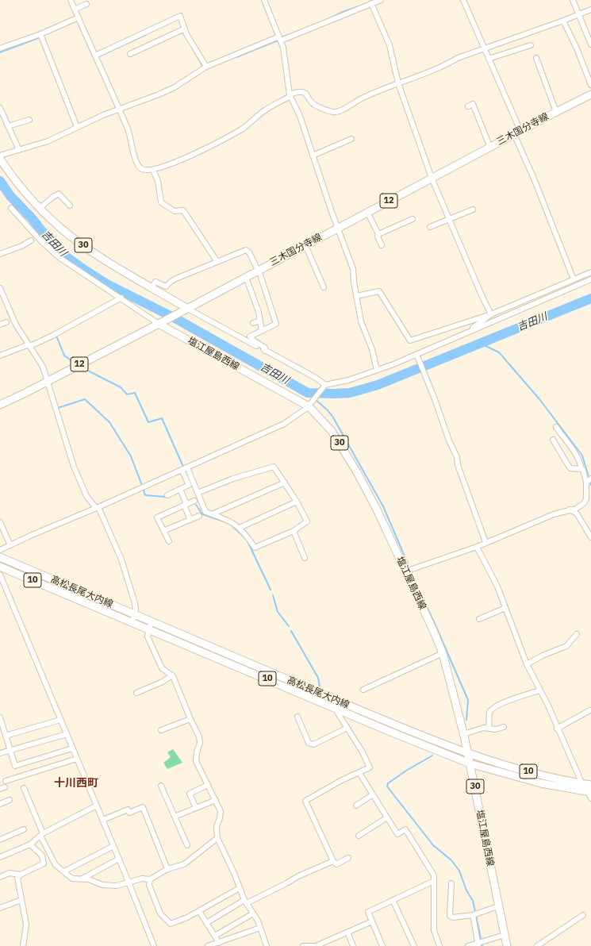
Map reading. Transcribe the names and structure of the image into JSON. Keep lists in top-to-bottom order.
{
  "streets": {
    "main road": [
      "三木国分寺線",
      "12",
      "30",
      "塩江屋島西線",
      "10",
      "高松長尾大内線"
    ]
  },
  "crossings": [
    ["三木国分寺線", "30"],
    ["三木国分寺線", "塩江屋島西線"],
    ["塩江屋島西線", "高松長尾大内線"]
  ],
  "districts": ["十川西町"],
  "water": ["吉田川"]
}
